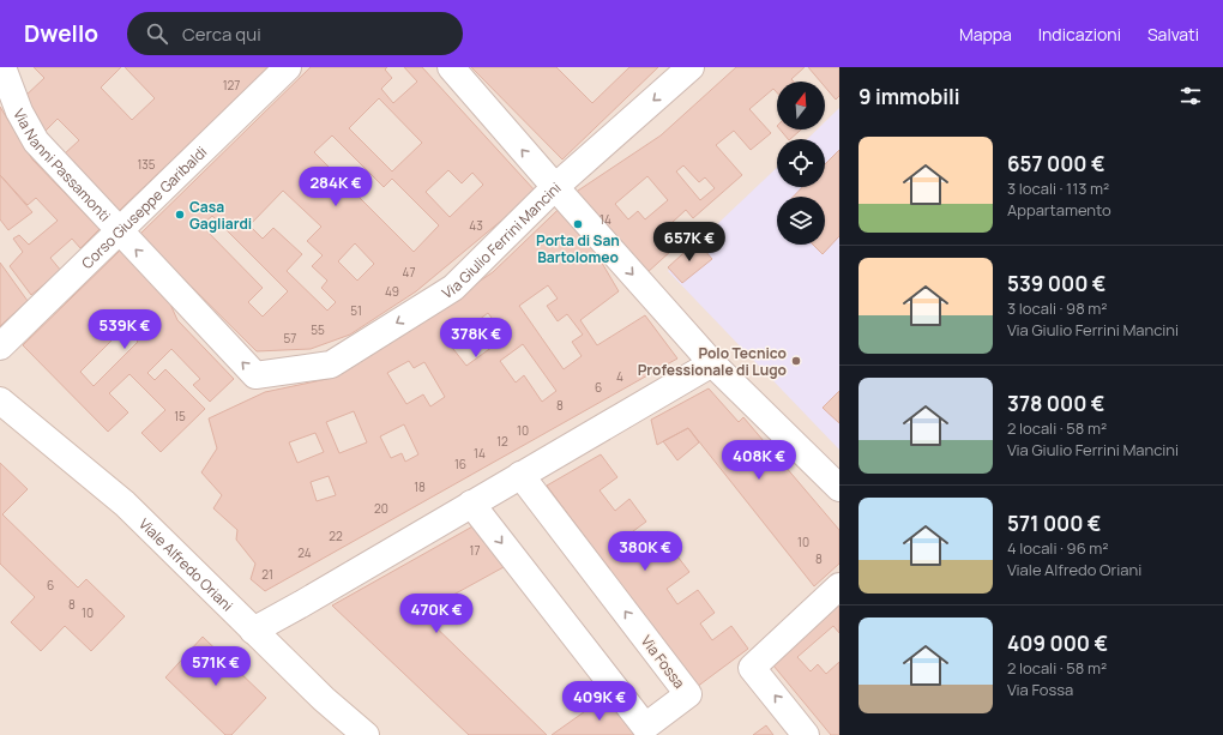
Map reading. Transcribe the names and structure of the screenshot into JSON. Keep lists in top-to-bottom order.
{
  "streets": {
    "street": [
      "Via Nanni Passamonti",
      "Corso Giuseppe Garibaldi",
      "Via Giulio Ferrini Mancini",
      "Viale Alfredo Oriani",
      "Via Fossa"
    ]
  },
  "crossings": [
    ["Via Nanni Passamonti", "Corso Giuseppe Garibaldi"],
    ["Via Nanni Passamonti", "Via Giulio Ferrini Mancini"],
    ["Corso Giuseppe Garibaldi", "Via Giulio Ferrini Mancini"]
  ],
  "places": ["Casa Gagliardi", "Porta di San Bartolomeo", "Polo Tecnico Professionale di Lugo"],
  "house_numbers": [
    "127",
    "135",
    "14",
    "43",
    "47",
    "49",
    "51",
    "55",
    "57",
    "4",
    "6",
    "8",
    "15",
    "10",
    "12",
    "14",
    "16",
    "18",
    "20",
    "22",
    "10",
    "17",
    "24",
    "8",
    "21",
    "6",
    "8",
    "10"
  ],
  "north": "top",
  "page": {
    "header": "Dwello",
    "search": "Cerca qui",
    "nav": ["Mappa", "Indicazioni", "Salvati"],
    "heading": "9 immobili",
    "list": [
      {
        "name": "657 000 €",
        "note": "3 locali · 113 m² · Appartamento"
      },
      {
        "name": "539 000 €",
        "note": "3 locali · 98 m² · Via Giulio Ferrini Mancini"
      },
      {
        "name": "378 000 €",
        "note": "2 locali · 58 m² · Via Giulio Ferrini Mancini"
      },
      {
        "name": "571 000 €",
        "note": "4 locali · 96 m² · Viale Alfredo Oriani"
      },
      {
        "name": "409 000 €",
        "note": "2 locali · 58 m² · Via Fossa"
      }
    ],
    "price": [
      "284K €",
      "657K €",
      "539K €",
      "378K €",
      "408K €",
      "380K €",
      "470K €",
      "571K €",
      "409K €"
    ]
  }
}
